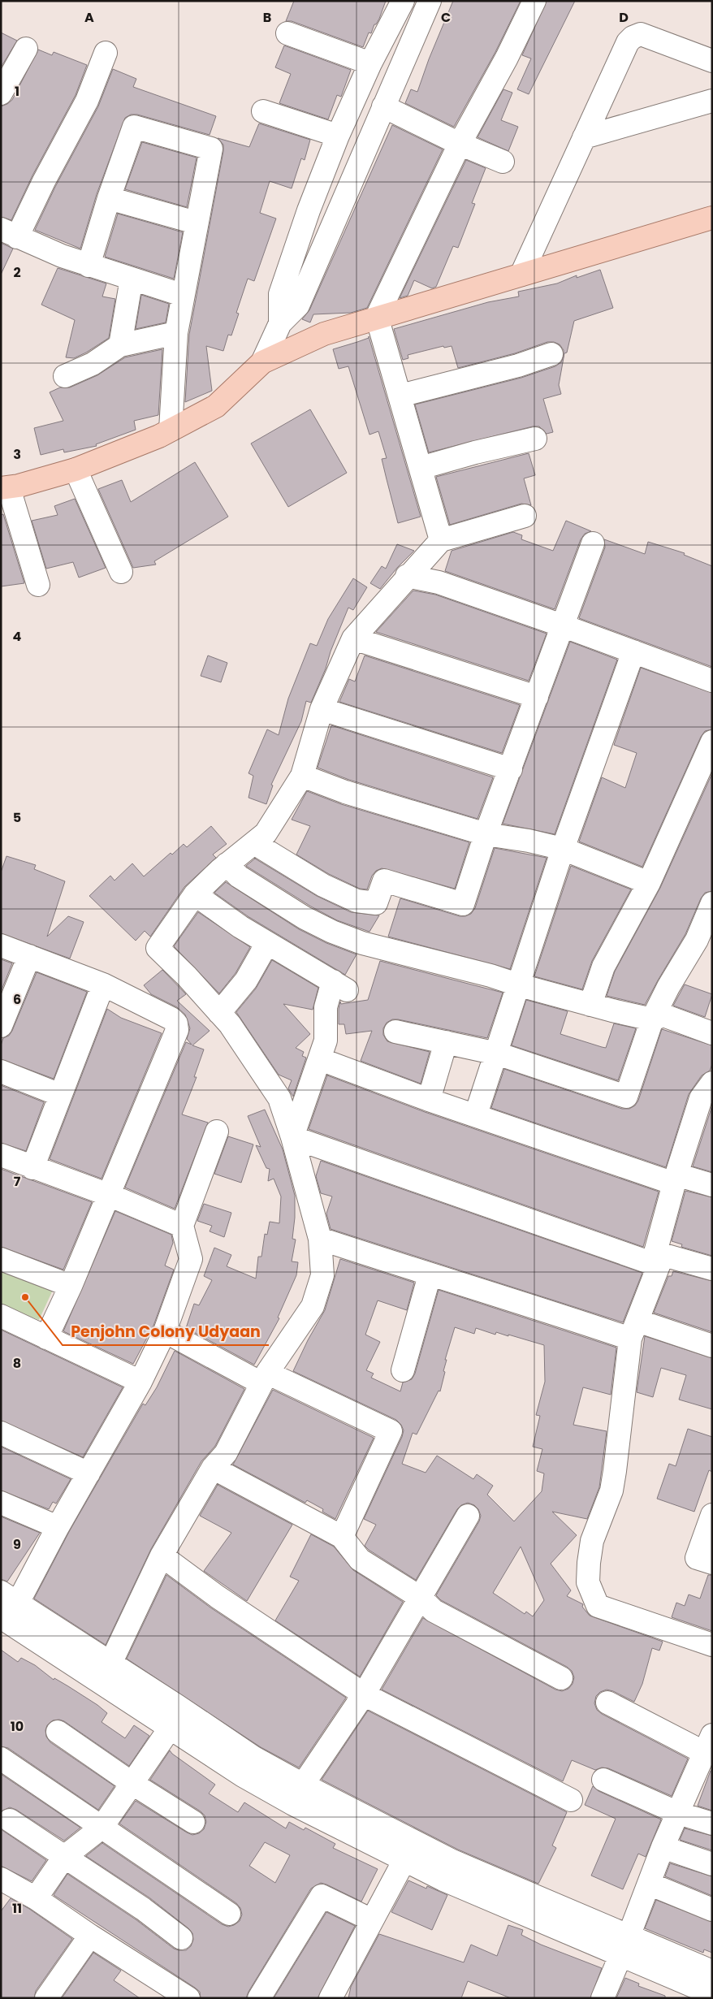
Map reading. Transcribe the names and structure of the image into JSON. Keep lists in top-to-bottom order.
{
  "places": ["Penjohn Colony Udyaan"],
  "grid": {
    "columns": [
      "A",
      "B",
      "C",
      "D"
    ],
    "rows": [
      "1",
      "2",
      "3",
      "4",
      "5",
      "6",
      "7",
      "8",
      "9",
      "10",
      "11"
    ]
  }
}
